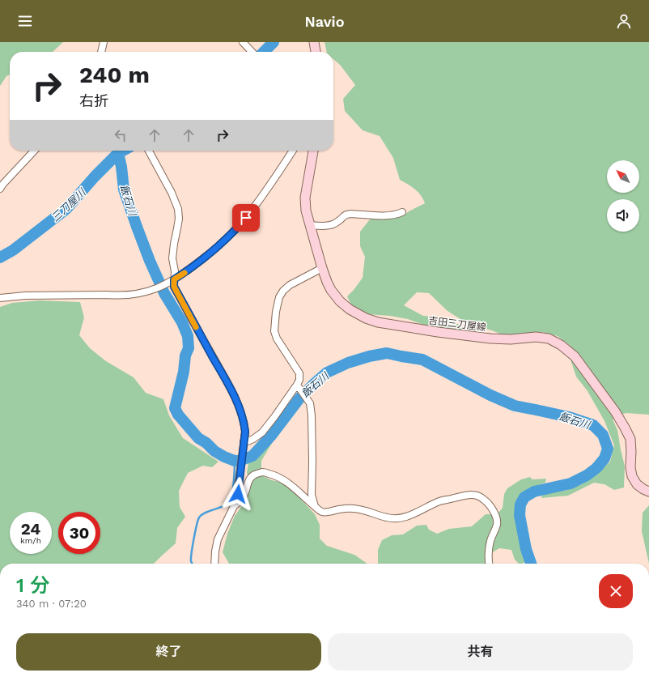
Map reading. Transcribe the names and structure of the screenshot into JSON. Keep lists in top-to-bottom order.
{
  "streets": {
    "main road": ["吉田三刀屋線"]
  },
  "water": ["飯石川", "三刀屋川"],
  "north": "top left",
  "page": {
    "header": "Navio",
    "turn": ["240 m", "右折"],
    "speed": "24 km/h",
    "limit": "30",
    "heading": ["1 分", "340 m · 07:20"],
    "buttons": ["終了", "共有"]
  }
}
